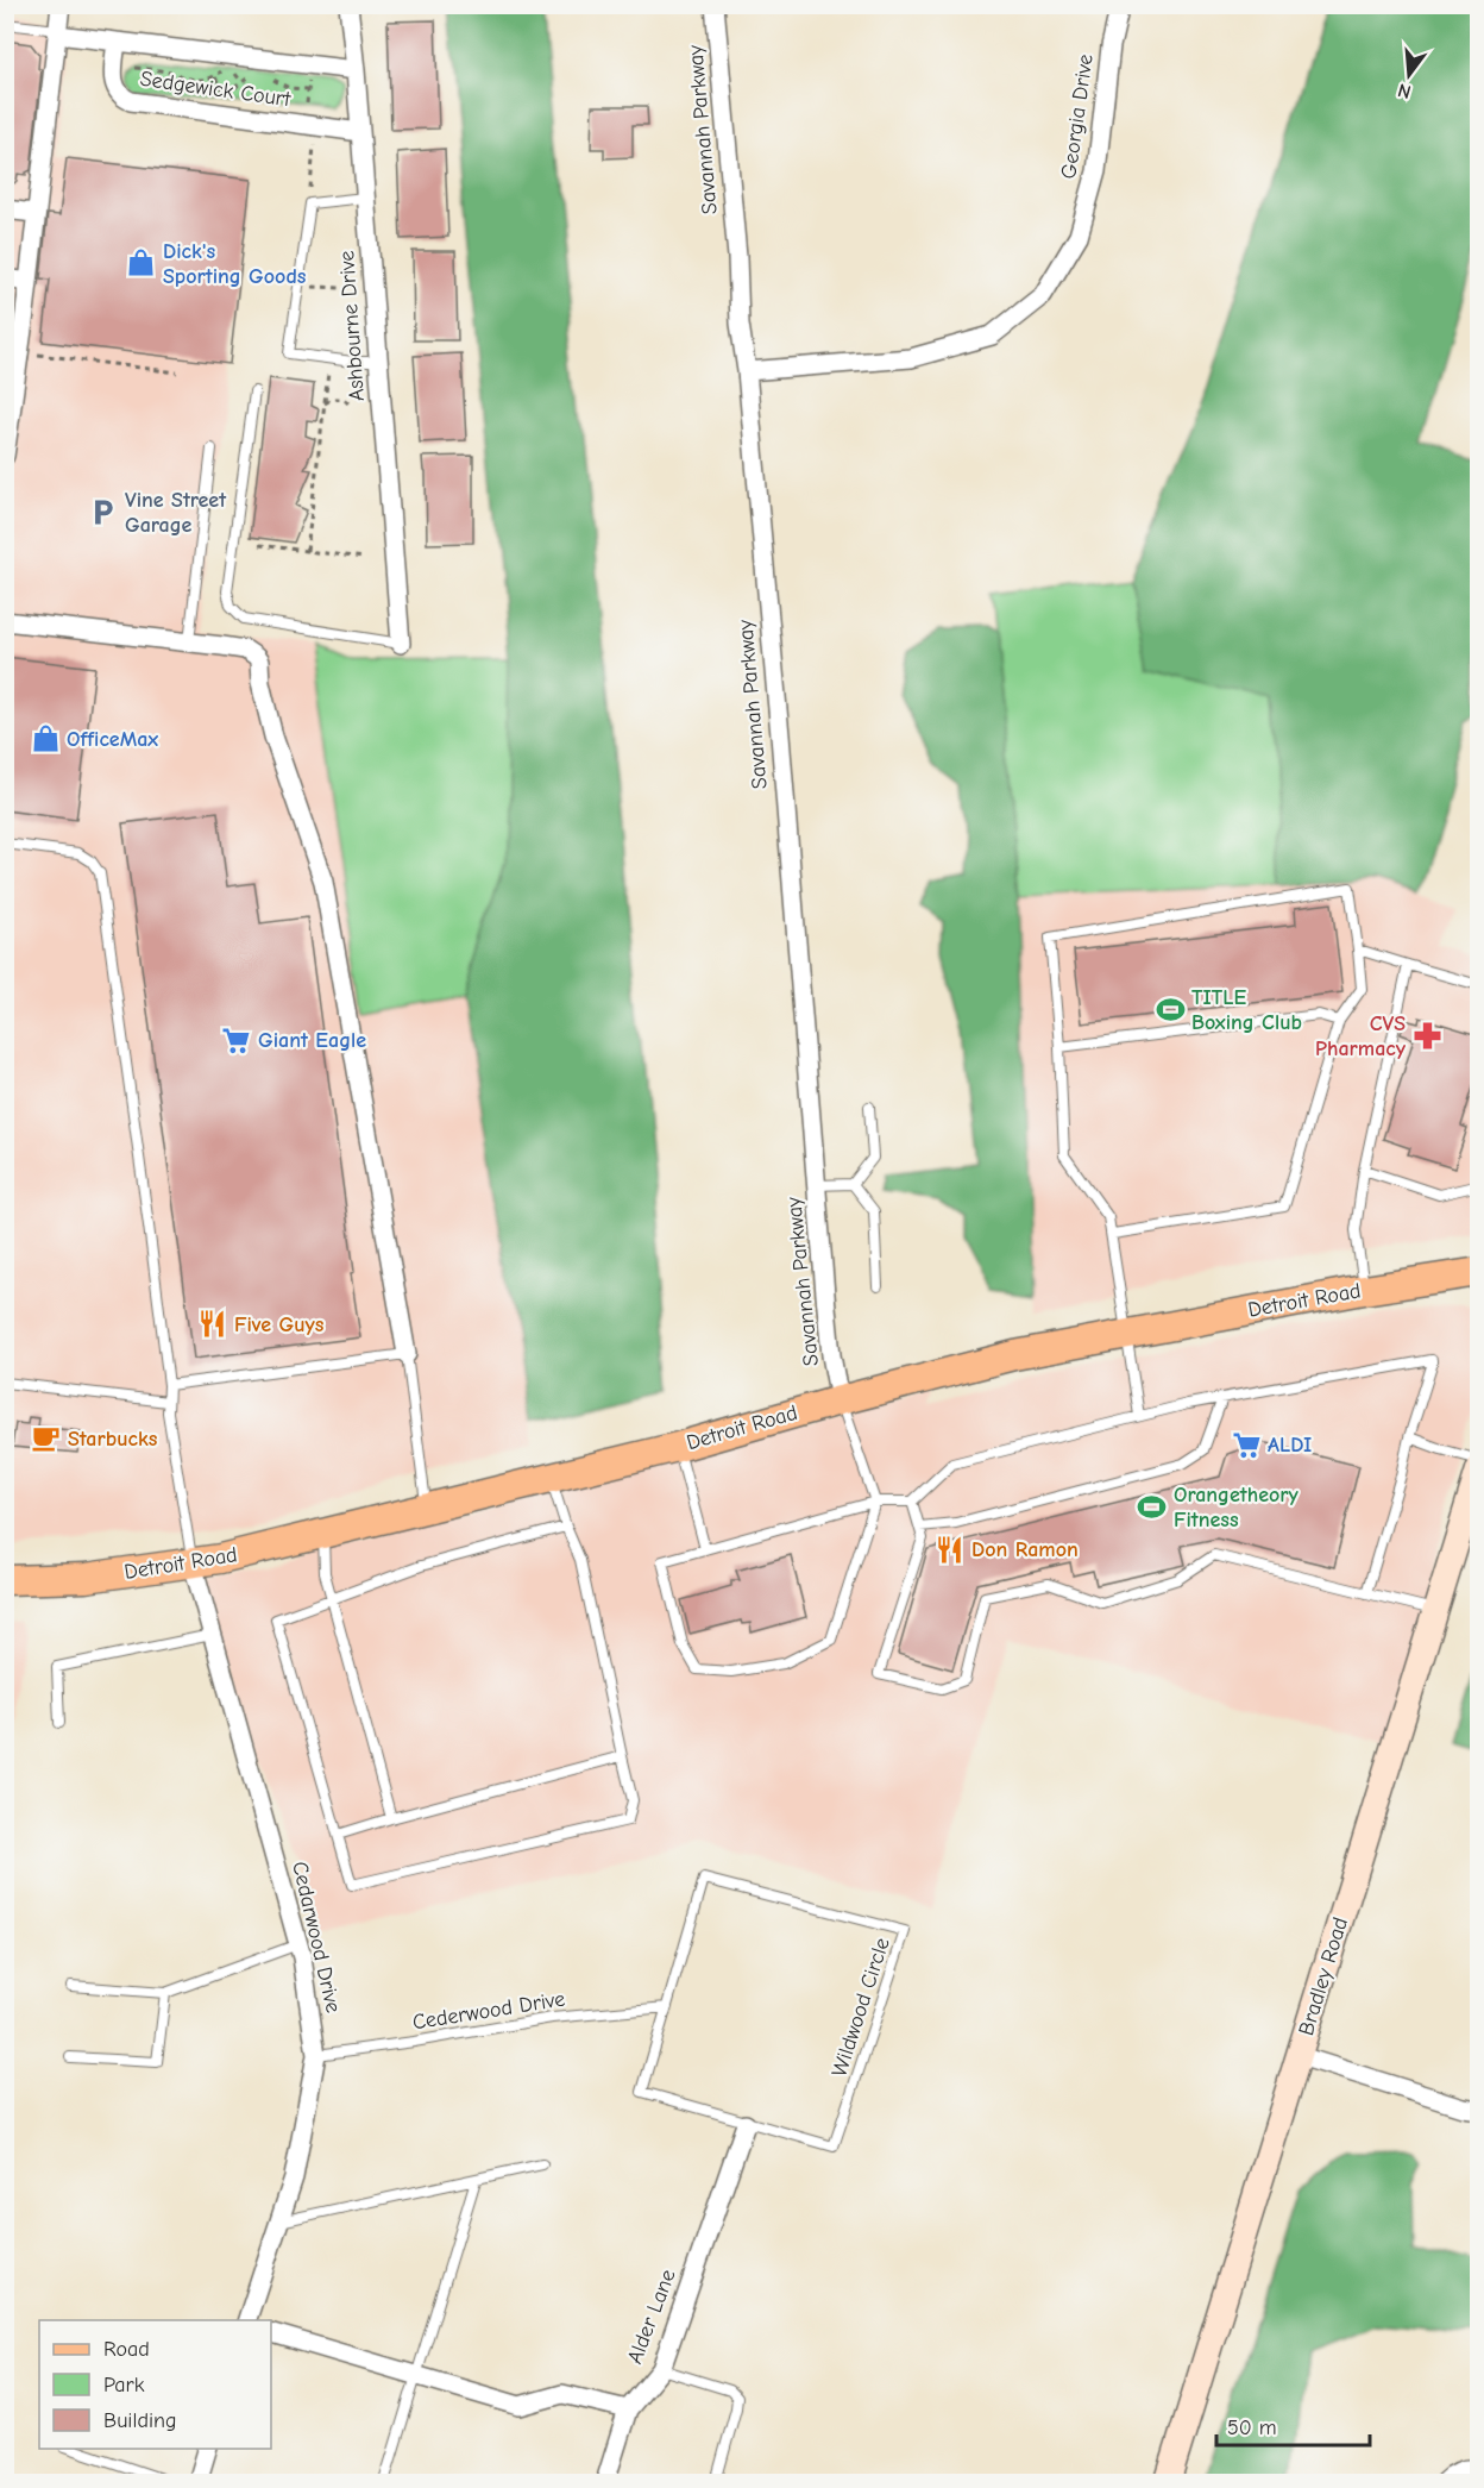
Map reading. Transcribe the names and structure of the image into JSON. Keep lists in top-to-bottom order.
{
  "streets": {
    "main road": ["Detroit Road"],
    "street": [
      "Sedgewick Court",
      "Georgia Drive",
      "Savannah Parkway",
      "Ashbourne Drive",
      "Cedarwood Drive",
      "Bradley Road",
      "Alder Lane"
    ],
    "lane": ["Wildwood Circle", "Cederwood Drive"]
  },
  "crossings": [
    ["Sedgewick Court", "Ashbourne Drive"],
    ["Georgia Drive", "Savannah Parkway"],
    ["Savannah Parkway", "Detroit Road"],
    ["Detroit Road", "Cedarwood Drive"],
    ["Cedarwood Drive", "Cederwood Drive"],
    ["Wildwood Circle", "Cederwood Drive"],
    ["Wildwood Circle", "Alder Lane"]
  ],
  "places": {
    "shop": ["Dick's Sporting Goods", "OfficeMax"],
    "parking": ["Vine Street Garage"],
    "sports": ["TITLE Boxing Club", "Orangetheory Fitness"],
    "pharmacy": ["CVS Pharmacy"],
    "supermarket": ["Giant Eagle", "ALDI"],
    "restaurant": ["Five Guys", "Don Ramon"],
    "cafe": ["Starbucks"]
  },
  "legend": ["Road", "Park", "Building"],
  "scale_bar": "50 m",
  "north": "bottom"
}
